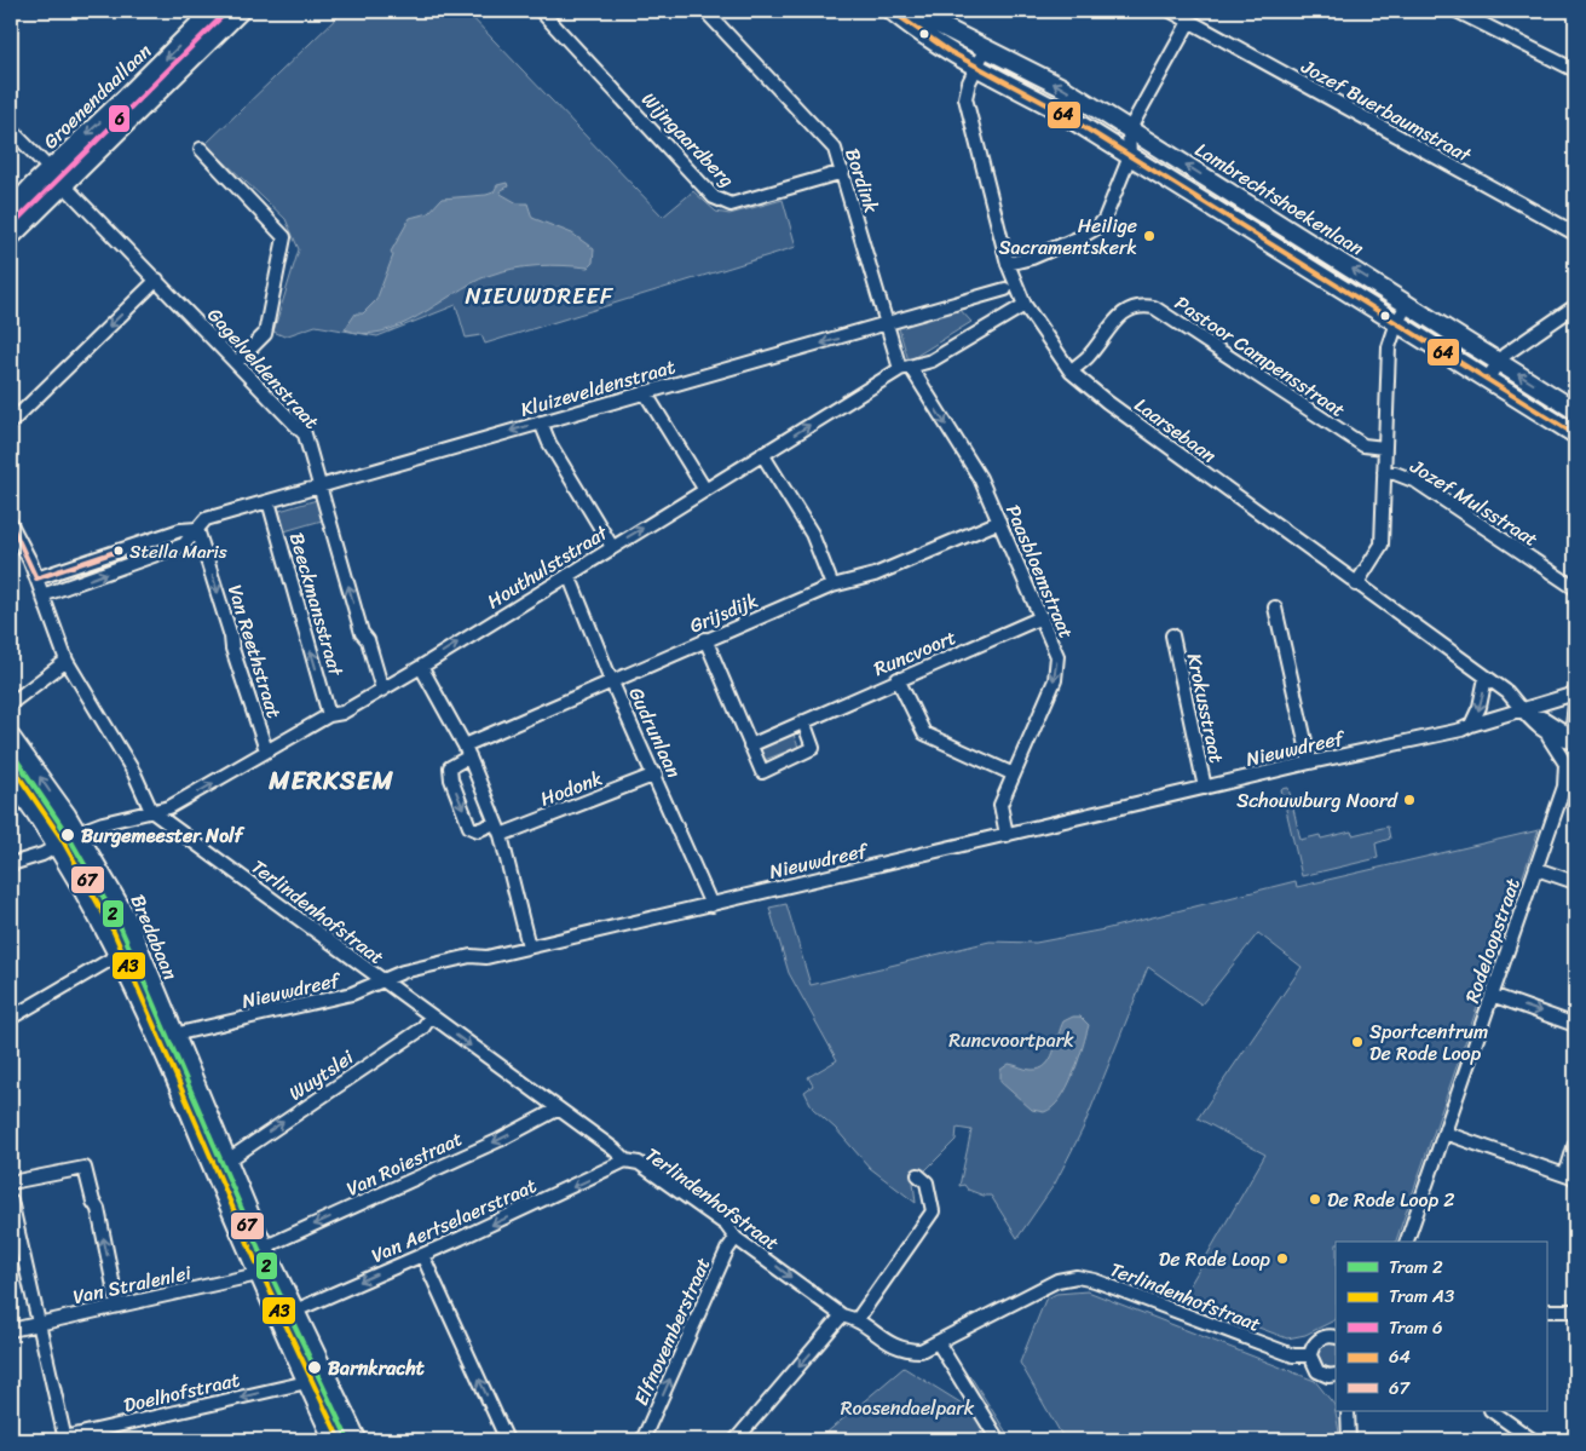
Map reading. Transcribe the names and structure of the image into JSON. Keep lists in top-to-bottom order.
{
  "streets": {
    "main road": ["Groenendaallaan", "Bredabaan"],
    "street": [
      "Jozef Buerbaumstraat",
      "Wijngaardberg",
      "Bordink",
      "Lambrechtshoekenlaan",
      "Pastoor Campensstraat",
      "Gagelveldenstraat",
      "Kluizeveldenstraat",
      "Laarsebaan",
      "Jozef Mulsstraat",
      "Houthulststraat",
      "Paasbloemstraat",
      "Beeckmansstraat",
      "Grijsdijk",
      "Van Reethstraat",
      "Runcvoort",
      "Krokusstraat",
      "Gudrunlaan",
      "Nieuwdreef",
      "Hodonk",
      "Terlindenhofstraat",
      "Rodeloopstraat",
      "Wuytslei",
      "Van Roiestraat",
      "Van Aertselaerstraat",
      "Van Stralenlei",
      "Elfnovemberstraat",
      "Doelhofstraat"
    ]
  },
  "crossings": [
    ["Groenendaallaan", "Gagelveldenstraat"],
    ["Wijngaardberg", "Bordink"],
    ["Bordink", "Kluizeveldenstraat"],
    ["Bordink", "Houthulststraat"],
    ["Bordink", "Paasbloemstraat"],
    ["Pastoor Campensstraat", "Laarsebaan"],
    ["Gagelveldenstraat", "Kluizeveldenstraat"],
    ["Gagelveldenstraat", "Houthulststraat"],
    ["Kluizeveldenstraat", "Beeckmansstraat"],
    ["Kluizeveldenstraat", "Van Reethstraat"],
    ["Laarsebaan", "Houthulststraat"],
    ["Laarsebaan", "Nieuwdreef"],
    ["Houthulststraat", "Paasbloemstraat"],
    ["Houthulststraat", "Beeckmansstraat"],
    ["Houthulststraat", "Van Reethstraat"],
    ["Houthulststraat", "Gudrunlaan"],
    ["Houthulststraat", "Terlindenhofstraat"],
    ["Houthulststraat", "Bredabaan"],
    ["Paasbloemstraat", "Grijsdijk"],
    ["Paasbloemstraat", "Runcvoort"],
    ["Paasbloemstraat", "Nieuwdreef"],
    ["Grijsdijk", "Gudrunlaan"],
    ["Krokusstraat", "Nieuwdreef"],
    ["Gudrunlaan", "Nieuwdreef"],
    ["Gudrunlaan", "Hodonk"],
    ["Nieuwdreef", "Terlindenhofstraat"],
    ["Nieuwdreef", "Bredabaan"],
    ["Terlindenhofstraat", "Wuytslei"],
    ["Terlindenhofstraat", "Van Roiestraat"],
    ["Terlindenhofstraat", "Van Aertselaerstraat"],
    ["Terlindenhofstraat", "Elfnovemberstraat"],
    ["Bredabaan", "Wuytslei"],
    ["Bredabaan", "Van Roiestraat"],
    ["Bredabaan", "Van Aertselaerstraat"],
    ["Bredabaan", "Van Stralenlei"],
    ["Bredabaan", "Doelhofstraat"]
  ],
  "one_way": [
    "Kluizeveldenstraat",
    "Houthulststraat",
    "Paasbloemstraat",
    "Beeckmansstraat",
    "Van Reethstraat",
    "Wuytslei",
    "Van Roiestraat",
    "Van Aertselaerstraat",
    "Doelhofstraat"
  ],
  "districts": ["NIEUWDREEF", "MERKSEM"],
  "parks": ["Runcvoortpark", "Roosendaelpark"],
  "places": [
    "Heilige Sacramentskerk",
    "Stella Maris",
    "Schouwburg Noord",
    "Burgemeester Nolf",
    "Sportcentrum De Rode Loop",
    "De Rode Loop 2",
    "De Rode Loop",
    "Barnkracht"
  ],
  "lines": [
    "tram line 6",
    "transit line 64",
    "transit line 67",
    "tram line 2",
    "tram line A3"
  ],
  "legend": [
    "Tram 2",
    "Tram A3",
    "Tram 6",
    "64",
    "67"
  ]
}
